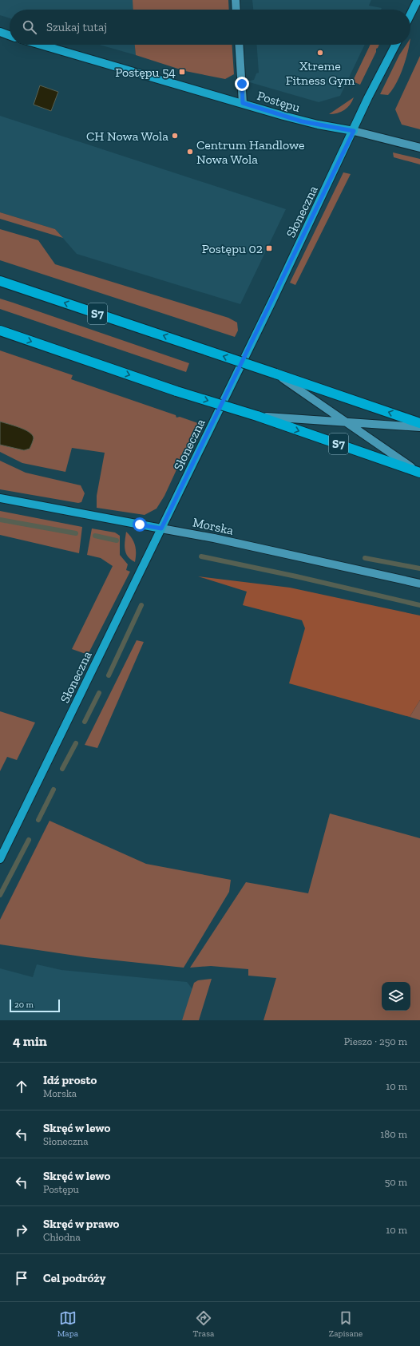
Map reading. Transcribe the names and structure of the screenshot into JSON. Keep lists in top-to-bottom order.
{
  "streets": {
    "highway": ["S7"],
    "main road": ["Postępu", "Słoneczna", "Morska"]
  },
  "crossings": [
    ["Postępu", "Słoneczna"],
    ["Słoneczna", "Morska"]
  ],
  "places": {
    "other": ["Xtreme Fitness Gym", "CH Nowa Wola", "Centrum Handlowe Nowa Wola"],
    "transit": ["Postępu 54", "Postępu 02"]
  },
  "scale_bar": "20 m",
  "page": {
    "search": "Szukaj tutaj",
    "scale": "20 m",
    "heading": ["4 min", "Pieszo · 250 m"],
    "list": [
      ["Idź prosto", "Morska", "10 m"],
      ["Skręć w lewo", "Słoneczna", "180 m"],
      ["Skręć w lewo", "Postępu", "50 m"],
      ["Skręć w prawo", "Chłodna", "10 m"],
      "Cel podróży"
    ],
    "nav": ["Mapa", "Trasa", "Zapisane"]
  }
}
